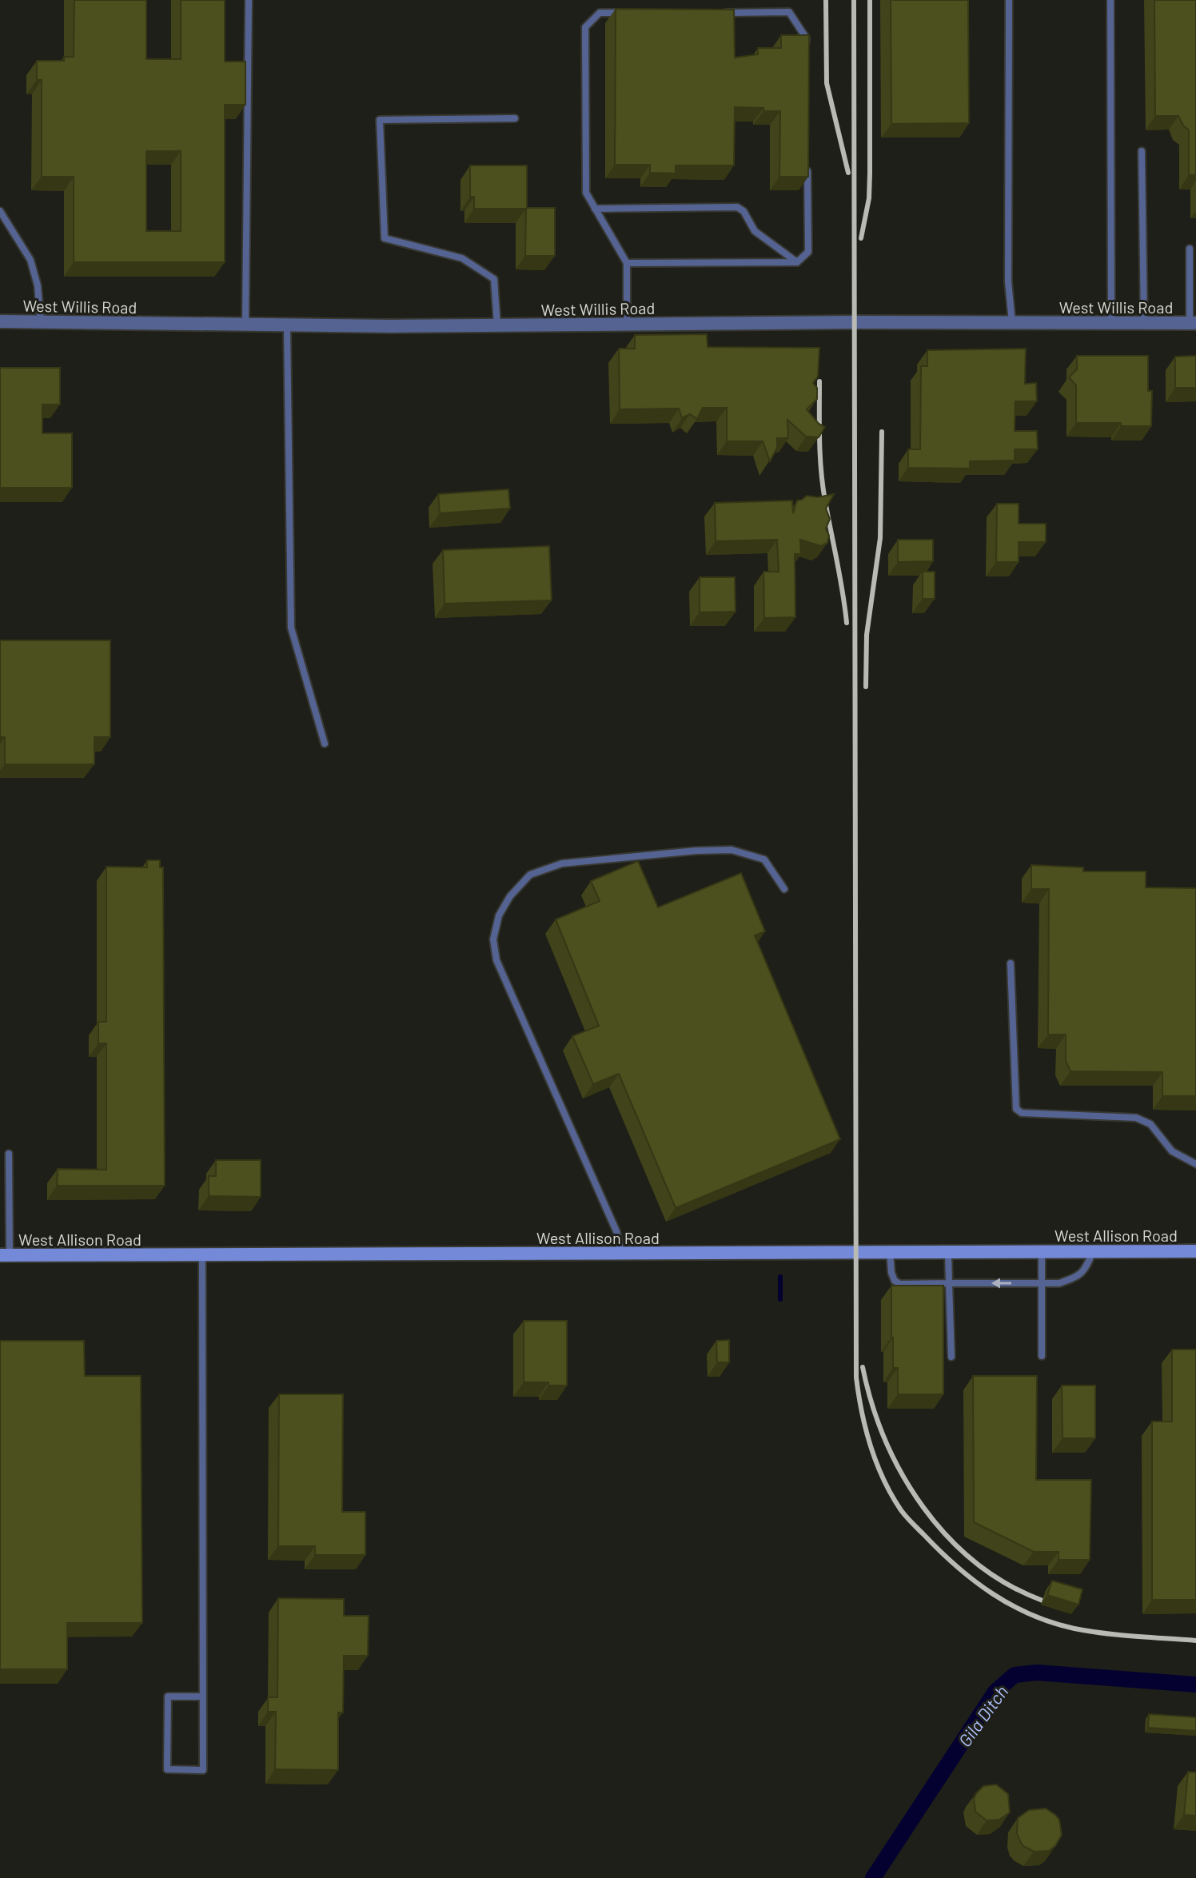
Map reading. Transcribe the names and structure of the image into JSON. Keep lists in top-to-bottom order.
{
  "streets": {
    "street": ["West Willis Road", "West Allison Road"]
  },
  "water": ["Gila Ditch"]
}
